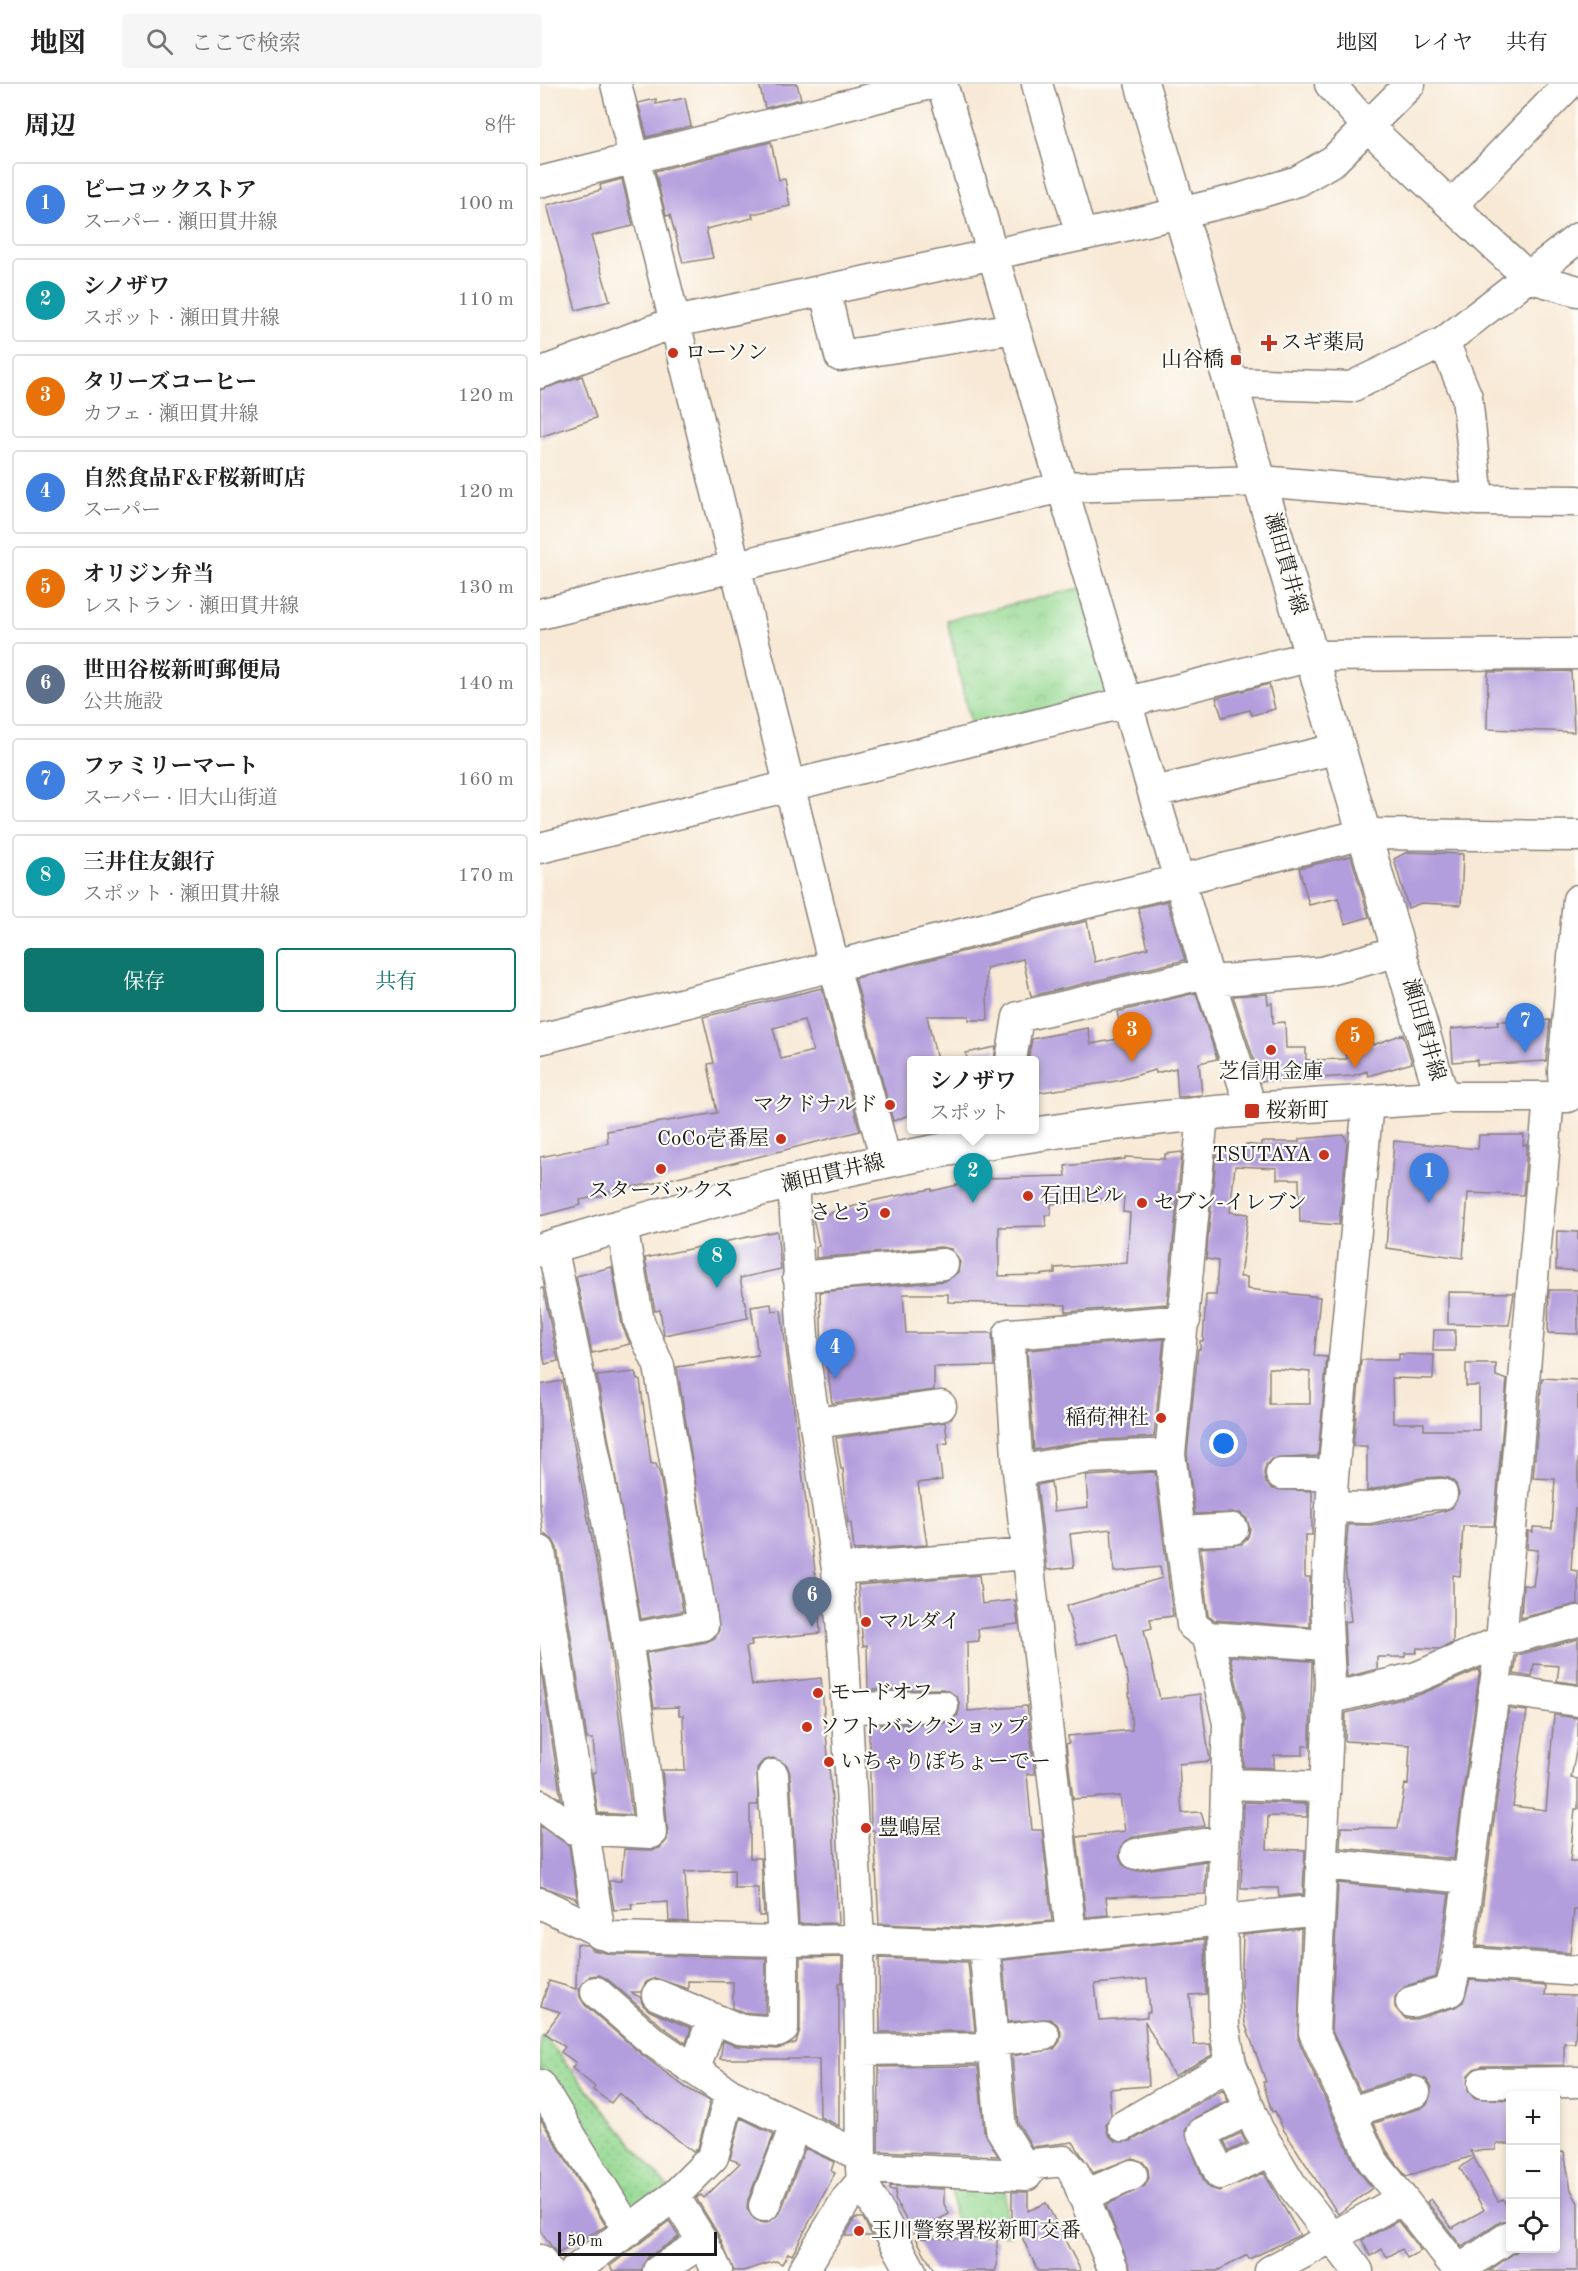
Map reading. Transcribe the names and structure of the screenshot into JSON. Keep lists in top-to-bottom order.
{
  "streets": {
    "main road": ["瀬田貫井線"]
  },
  "places": {
    "health": ["スギ薬局"],
    "other": [
      "ローソン",
      "芝信用金庫",
      "マクドナルド",
      "CoCo壱番屋",
      "TSUTAYA",
      "スターバックス",
      "石田ビル",
      "セブン-イレブン",
      "さとう",
      "稲荷神社",
      "マルダイ",
      "モードオフ",
      "ソフトバンクショップ",
      "いちゃりぽちょーでー",
      "豊嶋屋",
      "玉川警察署桜新町交番"
    ],
    "transit": ["山谷橋", "桜新町"]
  },
  "scale_bar": "50 m",
  "page": {
    "header": "地図",
    "search": "ここで検索",
    "nav": ["地図", "レイヤ", "共有"],
    "heading": ["周辺", "8件"],
    "list": [
      {
        "mark": "1",
        "name": "ピーコックストア",
        "note": "スーパー · 瀬田貫井線",
        "value": "100 m"
      },
      {
        "mark": "2",
        "name": "シノザワ",
        "note": "スポット · 瀬田貫井線",
        "value": "110 m"
      },
      {
        "mark": "3",
        "name": "タリーズコーヒー",
        "note": "カフェ · 瀬田貫井線",
        "value": "120 m"
      },
      {
        "mark": "4",
        "name": "自然食品F&F桜新町店",
        "note": "スーパー",
        "value": "120 m"
      },
      {
        "mark": "5",
        "name": "オリジン弁当",
        "note": "レストラン · 瀬田貫井線",
        "value": "130 m"
      },
      {
        "mark": "6",
        "name": "世田谷桜新町郵便局",
        "note": "公共施設",
        "value": "140 m"
      },
      {
        "mark": "7",
        "name": "ファミリーマート",
        "note": "スーパー · 旧大山街道",
        "value": "160 m"
      },
      {
        "mark": "8",
        "name": "三井住友銀行",
        "note": "スポット · 瀬田貫井線",
        "value": "170 m"
      }
    ],
    "buttons": ["保存", "共有"],
    "pins": [
      "7",
      "3",
      "5",
      "1",
      "2",
      "8",
      "4",
      "6"
    ],
    "popup": ["シノザワ", "スポット"],
    "map_buttons": ["+", "−"],
    "scale": "50 m"
  }
}
